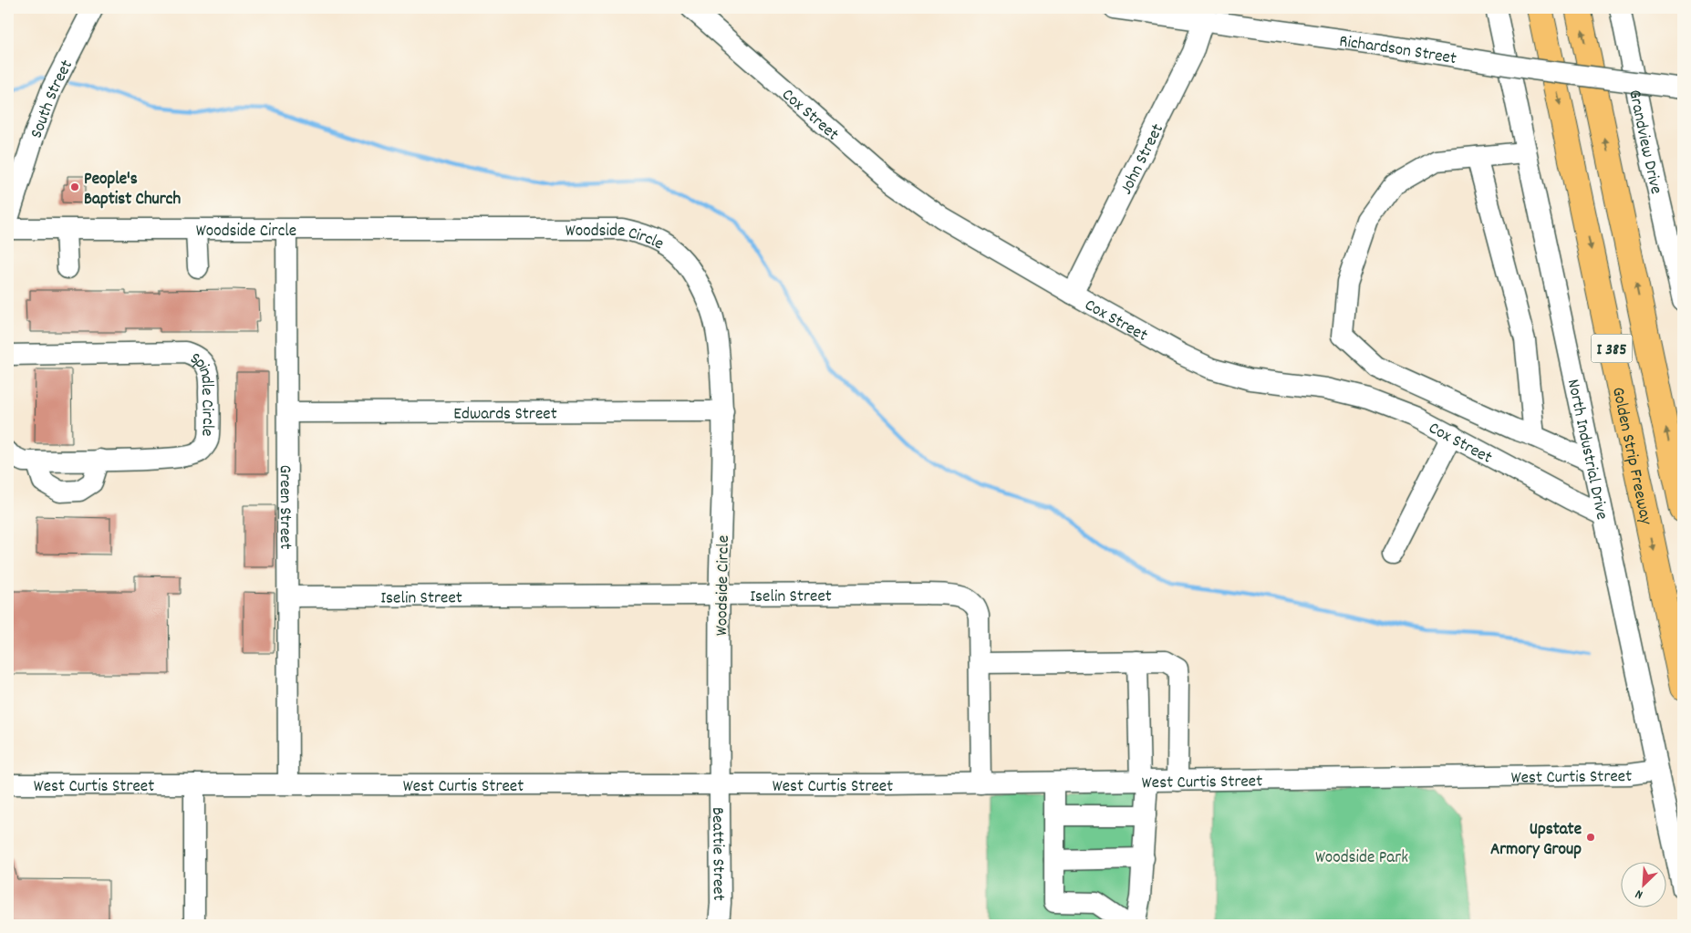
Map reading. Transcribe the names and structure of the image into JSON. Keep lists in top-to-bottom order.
{
  "streets": {
    "highway": ["I 385", "Golden Strip Freeway"],
    "street": [
      "Richardson Street",
      "South Street",
      "Cox Street",
      "Grandview Drive",
      "John Street",
      "Woodside Circle",
      "Spindle Circle",
      "Edwards Street",
      "North Industrial Drive",
      "Green Street",
      "Iselin Street",
      "West Curtis Street",
      "Beattie Street"
    ]
  },
  "crossings": [
    ["Richardson Street", "John Street"],
    ["Cox Street", "John Street"],
    ["Cox Street", "North Industrial Drive"],
    ["Woodside Circle", "Edwards Street"],
    ["Woodside Circle", "Green Street"],
    ["Woodside Circle", "Iselin Street"],
    ["Woodside Circle", "West Curtis Street"],
    ["Woodside Circle", "Beattie Street"],
    ["Edwards Street", "Green Street"],
    ["North Industrial Drive", "West Curtis Street"],
    ["Green Street", "Iselin Street"],
    ["Green Street", "West Curtis Street"],
    ["Iselin Street", "West Curtis Street"],
    ["West Curtis Street", "Beattie Street"]
  ],
  "parks": ["Woodside Park"],
  "places": ["People's Baptist Church", "Upstate Armory Group"],
  "north": "bottom left"
}
